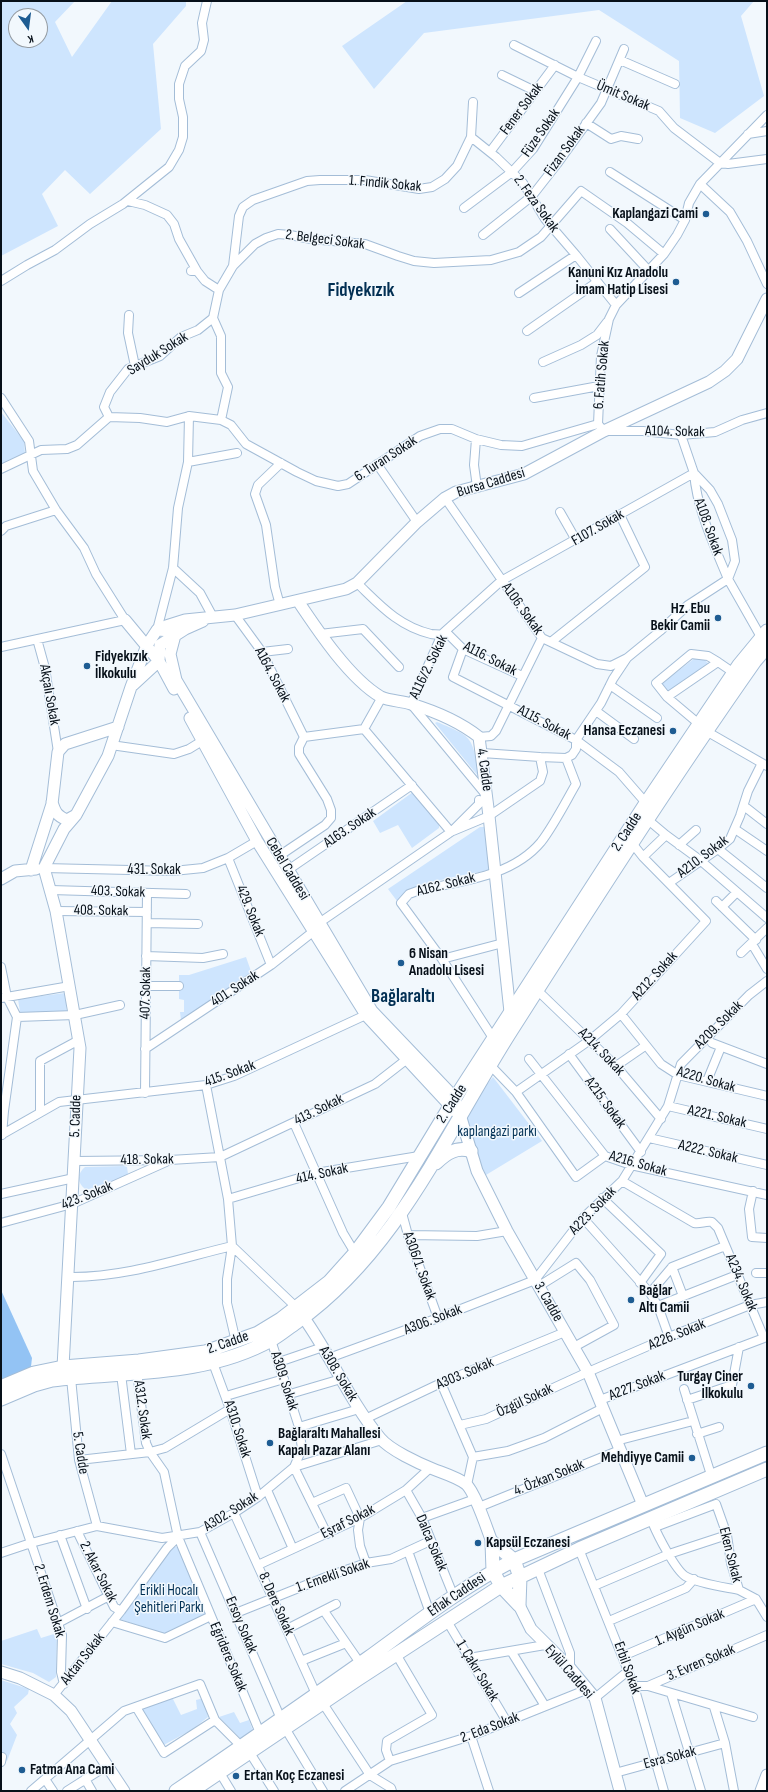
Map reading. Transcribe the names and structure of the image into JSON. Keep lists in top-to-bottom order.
{
  "streets": {
    "main road": [
      "Bursa Caddesi",
      "4. Cadde",
      "2. Cadde",
      "Cebel Caddesi",
      "5. Cadde",
      "3. Cadde",
      "A308. Sokak",
      "Eflak Caddesi",
      "Eylül Caddesi"
    ],
    "street": [
      "Ümit Sokak",
      "Fener Sokak",
      "Füze Sokak",
      "Fizan Sokak",
      "1. Fındik Sokak",
      "2. Feza Sokak",
      "2. Belgeci Sokak",
      "Sayduk Sokak",
      "6. Fatih Sokak",
      "A104. Sokak",
      "6. Turan Sokak",
      "A108. Sokak",
      "F107. Sokak",
      "A106. Sokak",
      "A116. Sokak",
      "A116/2. Sokak",
      "A164. Sokak",
      "Akçalı Sokak",
      "A115. Sokak",
      "A163. Sokak",
      "A210. Sokak",
      "431. Sokak",
      "A162. Sokak",
      "403. Sokak",
      "408. Sokak",
      "429. Sokak",
      "A212. Sokak",
      "401. Sokak",
      "407. Sokak",
      "A209. Sokak",
      "A214. Sokak",
      "415. Sokak",
      "A220. Sokak",
      "A215. Sokak",
      "413. Sokak",
      "A221. Sokak",
      "A222. Sokak",
      "418. Sokak",
      "A216. Sokak",
      "414. Sokak",
      "423. Sokak",
      "A223. Sokak",
      "A306/1. Sokak",
      "A234. Sokak",
      "A306. Sokak",
      "A226. Sokak",
      "A303. Sokak",
      "A309. Sokak",
      "A227. Sokak",
      "Özgül Sokak",
      "A312. Sokak",
      "A310. Sokak",
      "4. Özkan Sokak",
      "A302. Sokak",
      "Eşraf Sokak",
      "Dalca Sokak",
      "Eken Sokak",
      "2. Akar Sokak",
      "1. Emekli Sokak",
      "2. Erdem Sokak",
      "8. Dere Sokak",
      "Ersoy Sokak",
      "1. Aygün Sokak",
      "Eğridere Sokak",
      "Aktan Sokak",
      "3. Evren Sokak",
      "Erbil Sokak",
      "1. Çakır Sokak",
      "2. Eda Sokak",
      "Esra Sokak"
    ]
  },
  "crossings": [
    ["Ümit Sokak", "Fener Sokak"],
    ["Ümit Sokak", "Füze Sokak"],
    ["Ümit Sokak", "Fizan Sokak"],
    ["Ümit Sokak", "6. Fatih Sokak"],
    ["Fener Sokak", "2. Feza Sokak"],
    ["Füze Sokak", "2. Feza Sokak"],
    ["Fizan Sokak", "2. Feza Sokak"],
    ["1. Fındik Sokak", "2. Feza Sokak"],
    ["1. Fındik Sokak", "2. Belgeci Sokak"],
    ["2. Feza Sokak", "2. Belgeci Sokak"],
    ["2. Feza Sokak", "6. Fatih Sokak"],
    ["2. Belgeci Sokak", "Sayduk Sokak"],
    ["2. Belgeci Sokak", "6. Fatih Sokak"],
    ["6. Fatih Sokak", "A104. Sokak"],
    ["6. Fatih Sokak", "6. Turan Sokak"],
    ["6. Fatih Sokak", "Bursa Caddesi"],
    ["A104. Sokak", "6. Turan Sokak"],
    ["A104. Sokak", "Bursa Caddesi"],
    ["A104. Sokak", "A108. Sokak"],
    ["6. Turan Sokak", "Bursa Caddesi"],
    ["Bursa Caddesi", "A106. Sokak"],
    ["Bursa Caddesi", "A116. Sokak"],
    ["Bursa Caddesi", "A164. Sokak"],
    ["Bursa Caddesi", "4. Cadde"],
    ["A108. Sokak", "F107. Sokak"],
    ["A108. Sokak", "A106. Sokak"],
    ["A108. Sokak", "2. Cadde"],
    ["F107. Sokak", "A106. Sokak"],
    ["F107. Sokak", "A116/2. Sokak"],
    ["A106. Sokak", "A116/2. Sokak"],
    ["A116. Sokak", "A116/2. Sokak"],
    ["A116. Sokak", "A115. Sokak"],
    ["A116/2. Sokak", "4. Cadde"],
    ["A115. Sokak", "2. Cadde"],
    ["4. Cadde", "2. Cadde"],
    ["4. Cadde", "A162. Sokak"],
    ["A163. Sokak", "Cebel Caddesi"],
    ["2. Cadde", "Cebel Caddesi"],
    ["2. Cadde", "A212. Sokak"],
    ["2. Cadde", "A214. Sokak"],
    ["2. Cadde", "5. Cadde"],
    ["2. Cadde", "414. Sokak"],
    ["2. Cadde", "A306/1. Sokak"],
    ["2. Cadde", "3. Cadde"],
    ["2. Cadde", "A308. Sokak"],
    ["2. Cadde", "A309. Sokak"],
    ["2. Cadde", "A312. Sokak"],
    ["2. Cadde", "A310. Sokak"],
    ["A210. Sokak", "A212. Sokak"],
    ["Cebel Caddesi", "431. Sokak"],
    ["Cebel Caddesi", "401. Sokak"],
    ["Cebel Caddesi", "415. Sokak"],
    ["Cebel Caddesi", "413. Sokak"],
    ["Cebel Caddesi", "3. Cadde"],
    ["431. Sokak", "429. Sokak"],
    ["431. Sokak", "5. Cadde"],
    ["403. Sokak", "407. Sokak"],
    ["403. Sokak", "5. Cadde"],
    ["408. Sokak", "407. Sokak"],
    ["408. Sokak", "5. Cadde"],
    ["429. Sokak", "401. Sokak"],
    ["A212. Sokak", "A214. Sokak"],
    ["A212. Sokak", "A220. Sokak"],
    ["A212. Sokak", "A215. Sokak"],
    ["A212. Sokak", "A216. Sokak"],
    ["401. Sokak", "407. Sokak"],
    ["407. Sokak", "415. Sokak"],
    ["A209. Sokak", "A220. Sokak"],
    ["A209. Sokak", "A223. Sokak"],
    ["A214. Sokak", "A223. Sokak"],
    ["415. Sokak", "5. Cadde"],
    ["A220. Sokak", "A223. Sokak"],
    ["A215. Sokak", "A223. Sokak"],
    ["413. Sokak", "418. Sokak"],
    ["5. Cadde", "418. Sokak"],
    ["5. Cadde", "423. Sokak"],
    ["5. Cadde", "A302. Sokak"],
    ["A221. Sokak", "A223. Sokak"],
    ["A222. Sokak", "A223. Sokak"],
    ["418. Sokak", "423. Sokak"],
    ["A216. Sokak", "A223. Sokak"],
    ["A223. Sokak", "A234. Sokak"],
    ["A223. Sokak", "3. Cadde"],
    ["A223. Sokak", "A306. Sokak"],
    ["A306/1. Sokak", "A306. Sokak"],
    ["A234. Sokak", "A226. Sokak"],
    ["A234. Sokak", "A227. Sokak"],
    ["3. Cadde", "A306. Sokak"],
    ["3. Cadde", "A226. Sokak"],
    ["3. Cadde", "A303. Sokak"],
    ["3. Cadde", "A227. Sokak"],
    ["3. Cadde", "Özgül Sokak"],
    ["3. Cadde", "4. Özkan Sokak"],
    ["3. Cadde", "Eflak Caddesi"],
    ["A306. Sokak", "A308. Sokak"],
    ["A226. Sokak", "Özgül Sokak"],
    ["A308. Sokak", "A303. Sokak"],
    ["A308. Sokak", "A302. Sokak"],
    ["A303. Sokak", "A309. Sokak"],
    ["A309. Sokak", "A302. Sokak"],
    ["A312. Sokak", "A302. Sokak"],
    ["A312. Sokak", "Eğridere Sokak"],
    ["A312. Sokak", "Aktan Sokak"],
    ["A310. Sokak", "A302. Sokak"],
    ["4. Özkan Sokak", "Dalca Sokak"],
    ["A302. Sokak", "2. Akar Sokak"],
    ["A302. Sokak", "2. Erdem Sokak"],
    ["A302. Sokak", "8. Dere Sokak"],
    ["A302. Sokak", "Ersoy Sokak"],
    ["A302. Sokak", "Eğridere Sokak"],
    ["A302. Sokak", "Aktan Sokak"],
    ["Eşraf Sokak", "Dalca Sokak"],
    ["Eşraf Sokak", "8. Dere Sokak"],
    ["Dalca Sokak", "1. Emekli Sokak"],
    ["Dalca Sokak", "Eflak Caddesi"],
    ["Eken Sokak", "Eflak Caddesi"],
    ["Eken Sokak", "1. Aygün Sokak"],
    ["2. Akar Sokak", "Aktan Sokak"],
    ["1. Emekli Sokak", "8. Dere Sokak"],
    ["1. Emekli Sokak", "Ersoy Sokak"],
    ["Eflak Caddesi", "8. Dere Sokak"],
    ["Eflak Caddesi", "Ersoy Sokak"],
    ["Eflak Caddesi", "Eğridere Sokak"],
    ["Eflak Caddesi", "Erbil Sokak"],
    ["Eflak Caddesi", "1. Çakır Sokak"],
    ["2. Erdem Sokak", "Aktan Sokak"],
    ["8. Dere Sokak", "2. Eda Sokak"],
    ["1. Aygün Sokak", "Erbil Sokak"],
    ["Eğridere Sokak", "Aktan Sokak"],
    ["3. Evren Sokak", "Erbil Sokak"],
    ["Erbil Sokak", "2. Eda Sokak"],
    ["Erbil Sokak", "Esra Sokak"],
    ["1. Çakır Sokak", "2. Eda Sokak"],
    ["Eylül Caddesi", "2. Eda Sokak"],
    ["Eylül Caddesi", "Esra Sokak"]
  ],
  "districts": ["Fidyekızık", "Bağlaraltı"],
  "parks": ["kaplangazi parkı", "Erikli Hocalı Şehitleri Parkı"],
  "places": [
    "Kaplangazi Cami",
    "Kanuni Kız Anadolu İmam Hatip Lisesi",
    "Hz. Ebu Bekir Camii",
    "Fidyekızık İlkokulu",
    "Hansa Eczanesi",
    "6 Nisan Anadolu Lisesi",
    "Bağlar Altı Camii",
    "Turgay Ciner İlkokulu",
    "Bağlaraltı Mahallesi Kapalı Pazar Alanı",
    "Mehdiyye Camii",
    "Kapsül Eczanesi",
    "Fatma Ana Cami",
    "Ertan Koç Eczanesi"
  ],
  "north": "bottom"
}
